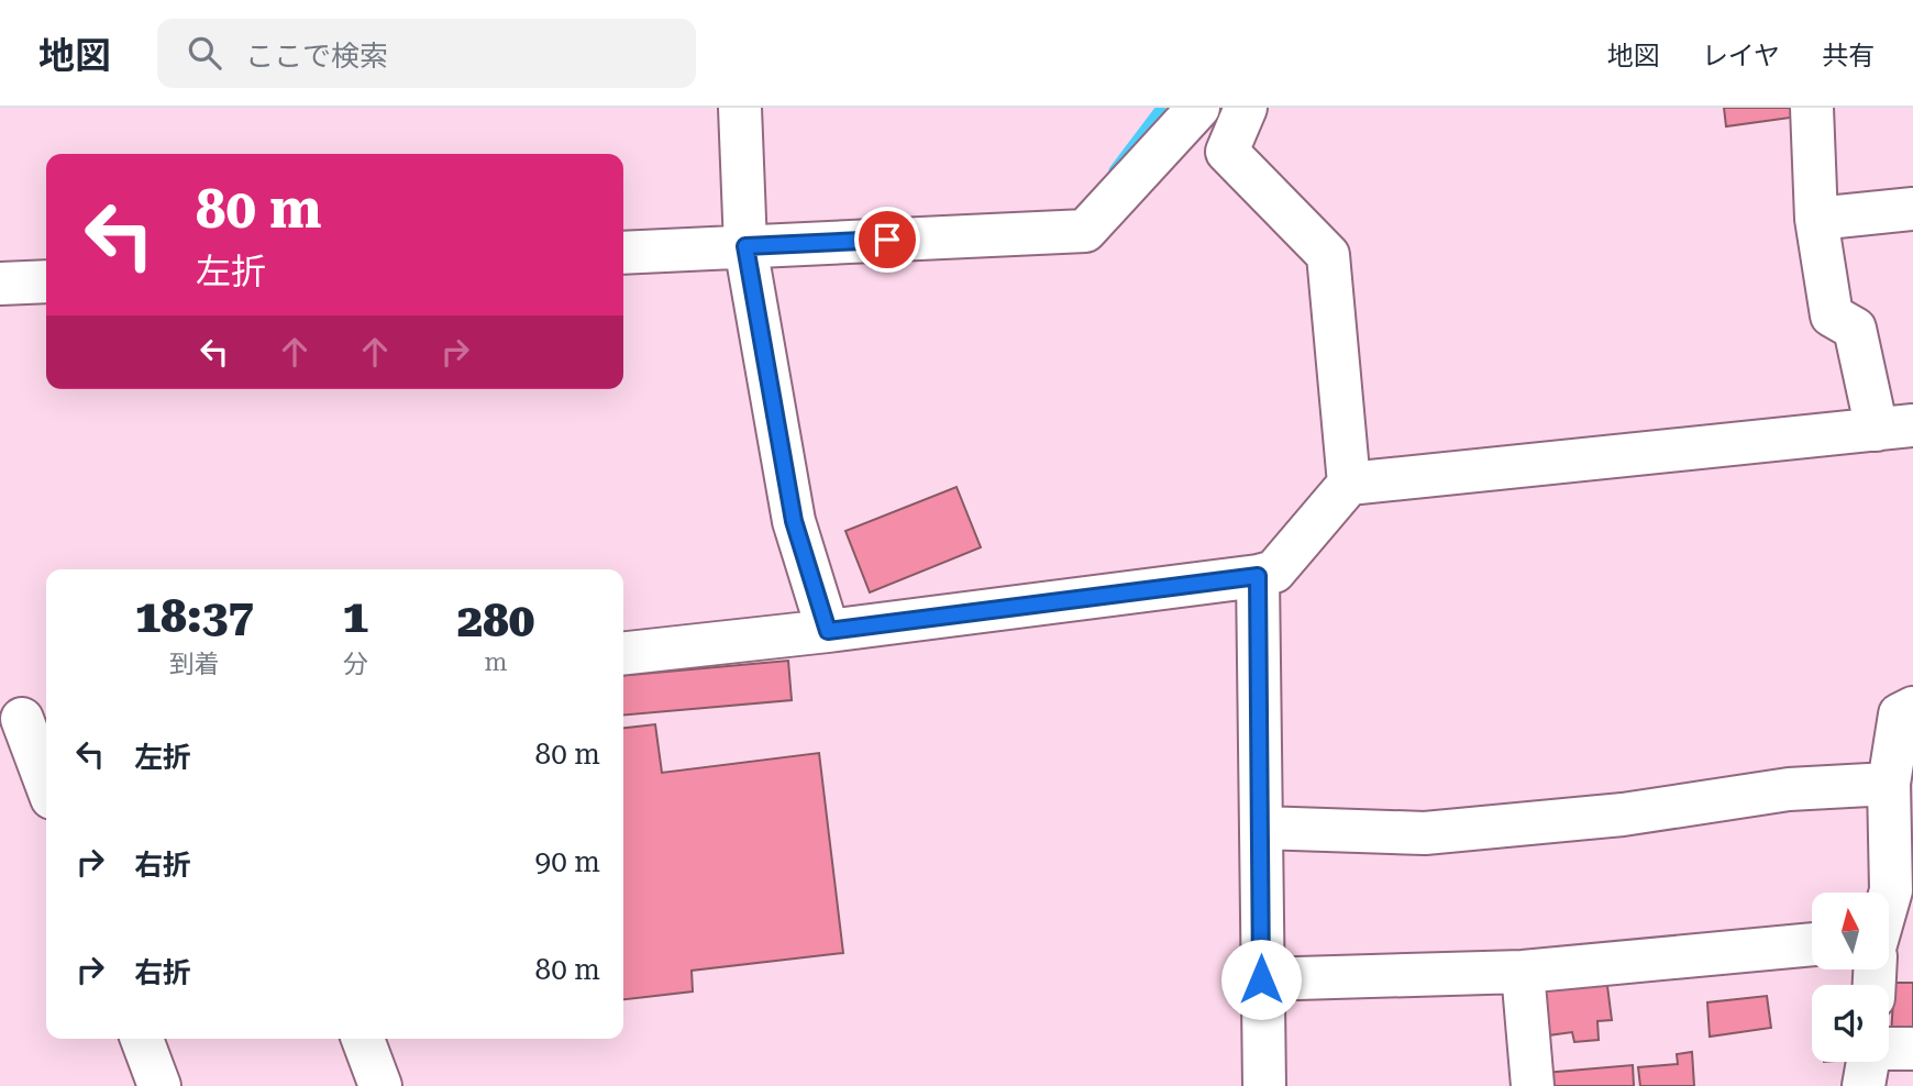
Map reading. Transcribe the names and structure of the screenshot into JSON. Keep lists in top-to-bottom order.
{
  "north": "top",
  "page": {
    "header": "地図",
    "search": "ここで検索",
    "nav": ["地図", "レイヤ", "共有"],
    "turn": ["80 m", "左折"],
    "eta": [
      "18:37",
      "到着",
      "1",
      "分",
      "280",
      "m"
    ],
    "list": [
      {
        "name": "左折",
        "value": "80 m"
      },
      {
        "name": "右折",
        "value": "90 m"
      },
      {
        "name": "右折",
        "value": "80 m"
      }
    ]
  }
}
